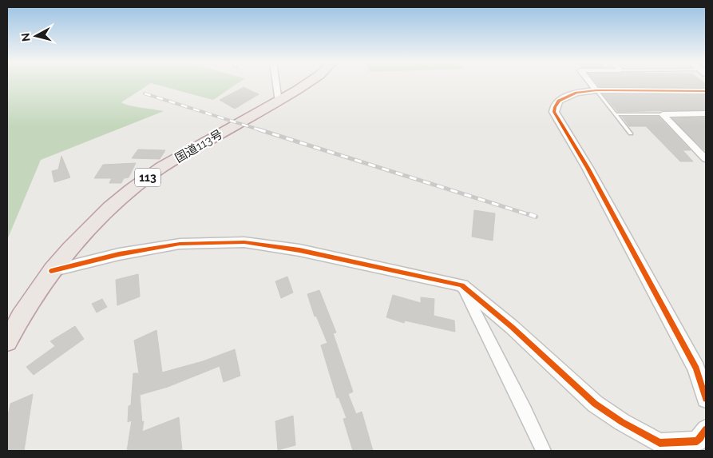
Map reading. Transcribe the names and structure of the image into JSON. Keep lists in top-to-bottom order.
{
  "streets": {
    "highway": ["国道113号", "113"]
  },
  "north": "left"
}
